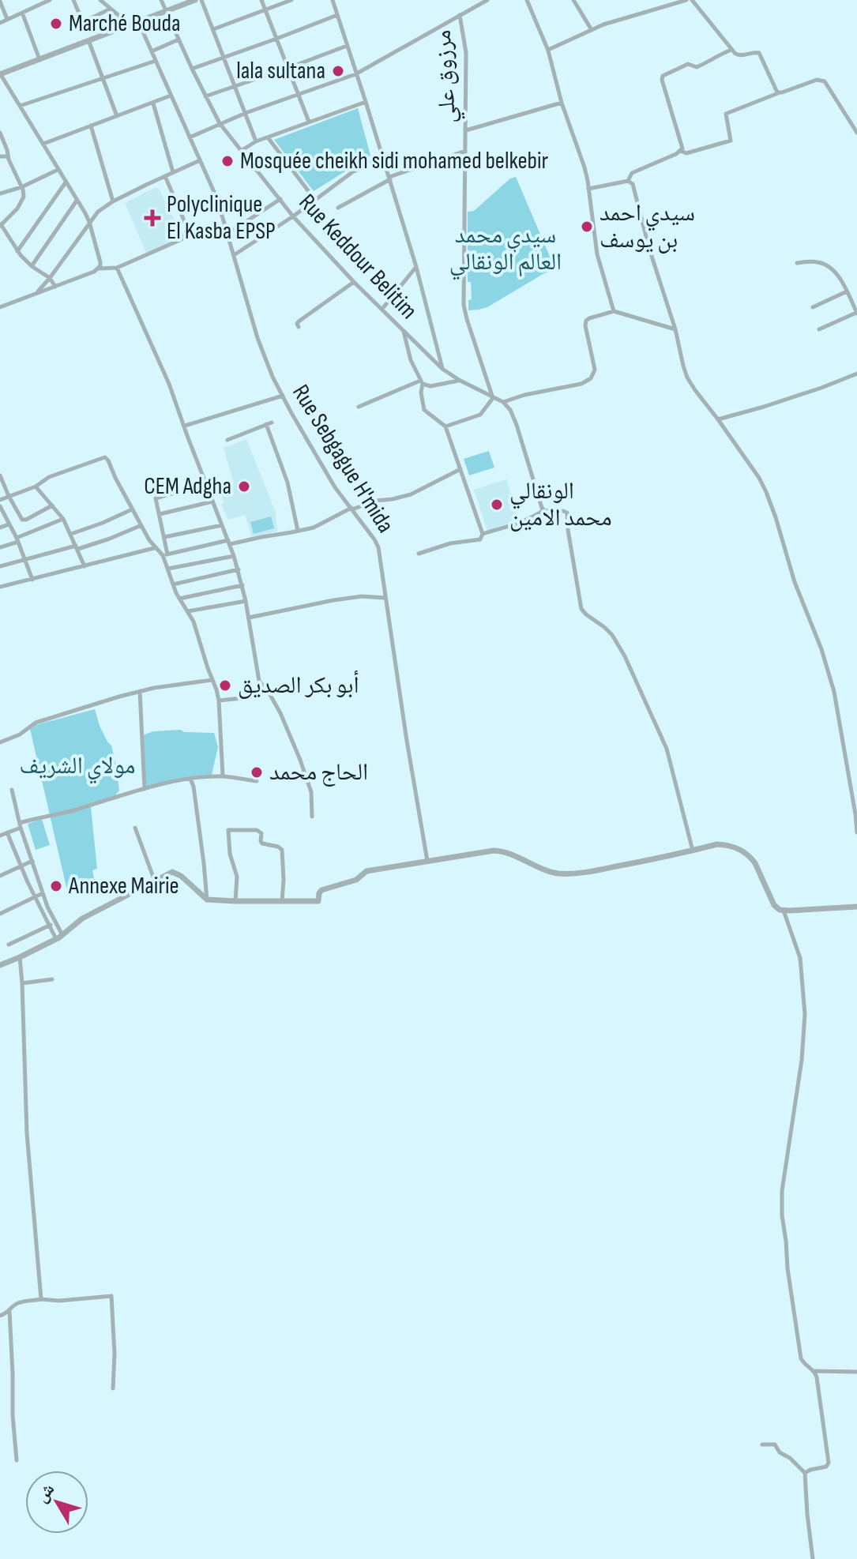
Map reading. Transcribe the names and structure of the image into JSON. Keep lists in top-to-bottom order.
{
  "streets": {
    "street": ["مرزوق علي", "Rue Keddour Belitim", "Rue Sebgague H'mida"]
  },
  "crossings": [
    ["مرزوق علي", "Rue Keddour Belitim"]
  ],
  "parks": ["سيدي محمد العالم الونقالي", "مولاي الشريف"],
  "places": {
    "other": [
      "Marché Bouda",
      "lala sultana",
      "Mosquée cheikh sidi mohamed belkebir",
      "سيدي احمد بن يوسف",
      "CEM Adgha",
      "الونقالي محمد الامين",
      "أبو بكر الصديق",
      "الحاج محمد",
      "Annexe Mairie"
    ],
    "health": ["Polyclinique El Kasba EPSP"]
  },
  "north": "top left"
}
